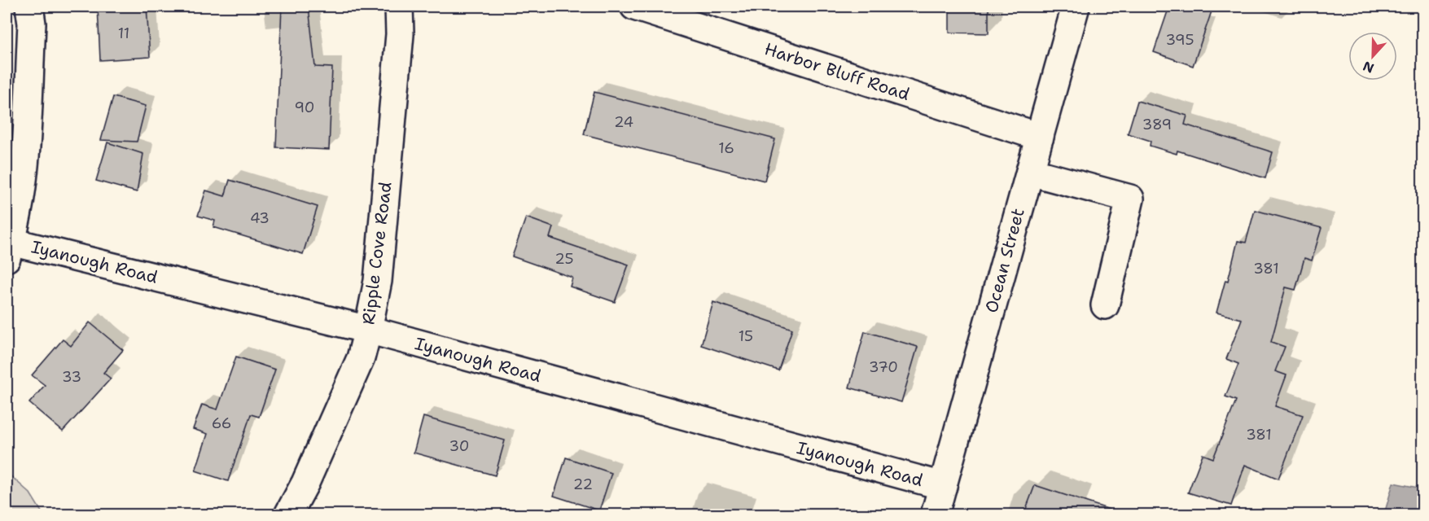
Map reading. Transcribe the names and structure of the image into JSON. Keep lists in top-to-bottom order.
{
  "streets": {
    "street": [
      "Harbor Bluff Road",
      "Ripple Cove Road",
      "Ocean Street",
      "Iyanough Road"
    ]
  },
  "crossings": [
    ["Harbor Bluff Road", "Ocean Street"],
    ["Ripple Cove Road", "Iyanough Road"],
    ["Ocean Street", "Iyanough Road"]
  ],
  "house_numbers": [
    "11",
    "395",
    "90",
    "24",
    "389",
    "16",
    "43",
    "25",
    "381",
    "15",
    "370",
    "33",
    "66",
    "381",
    "30",
    "22"
  ],
  "north": "bottom"
}
